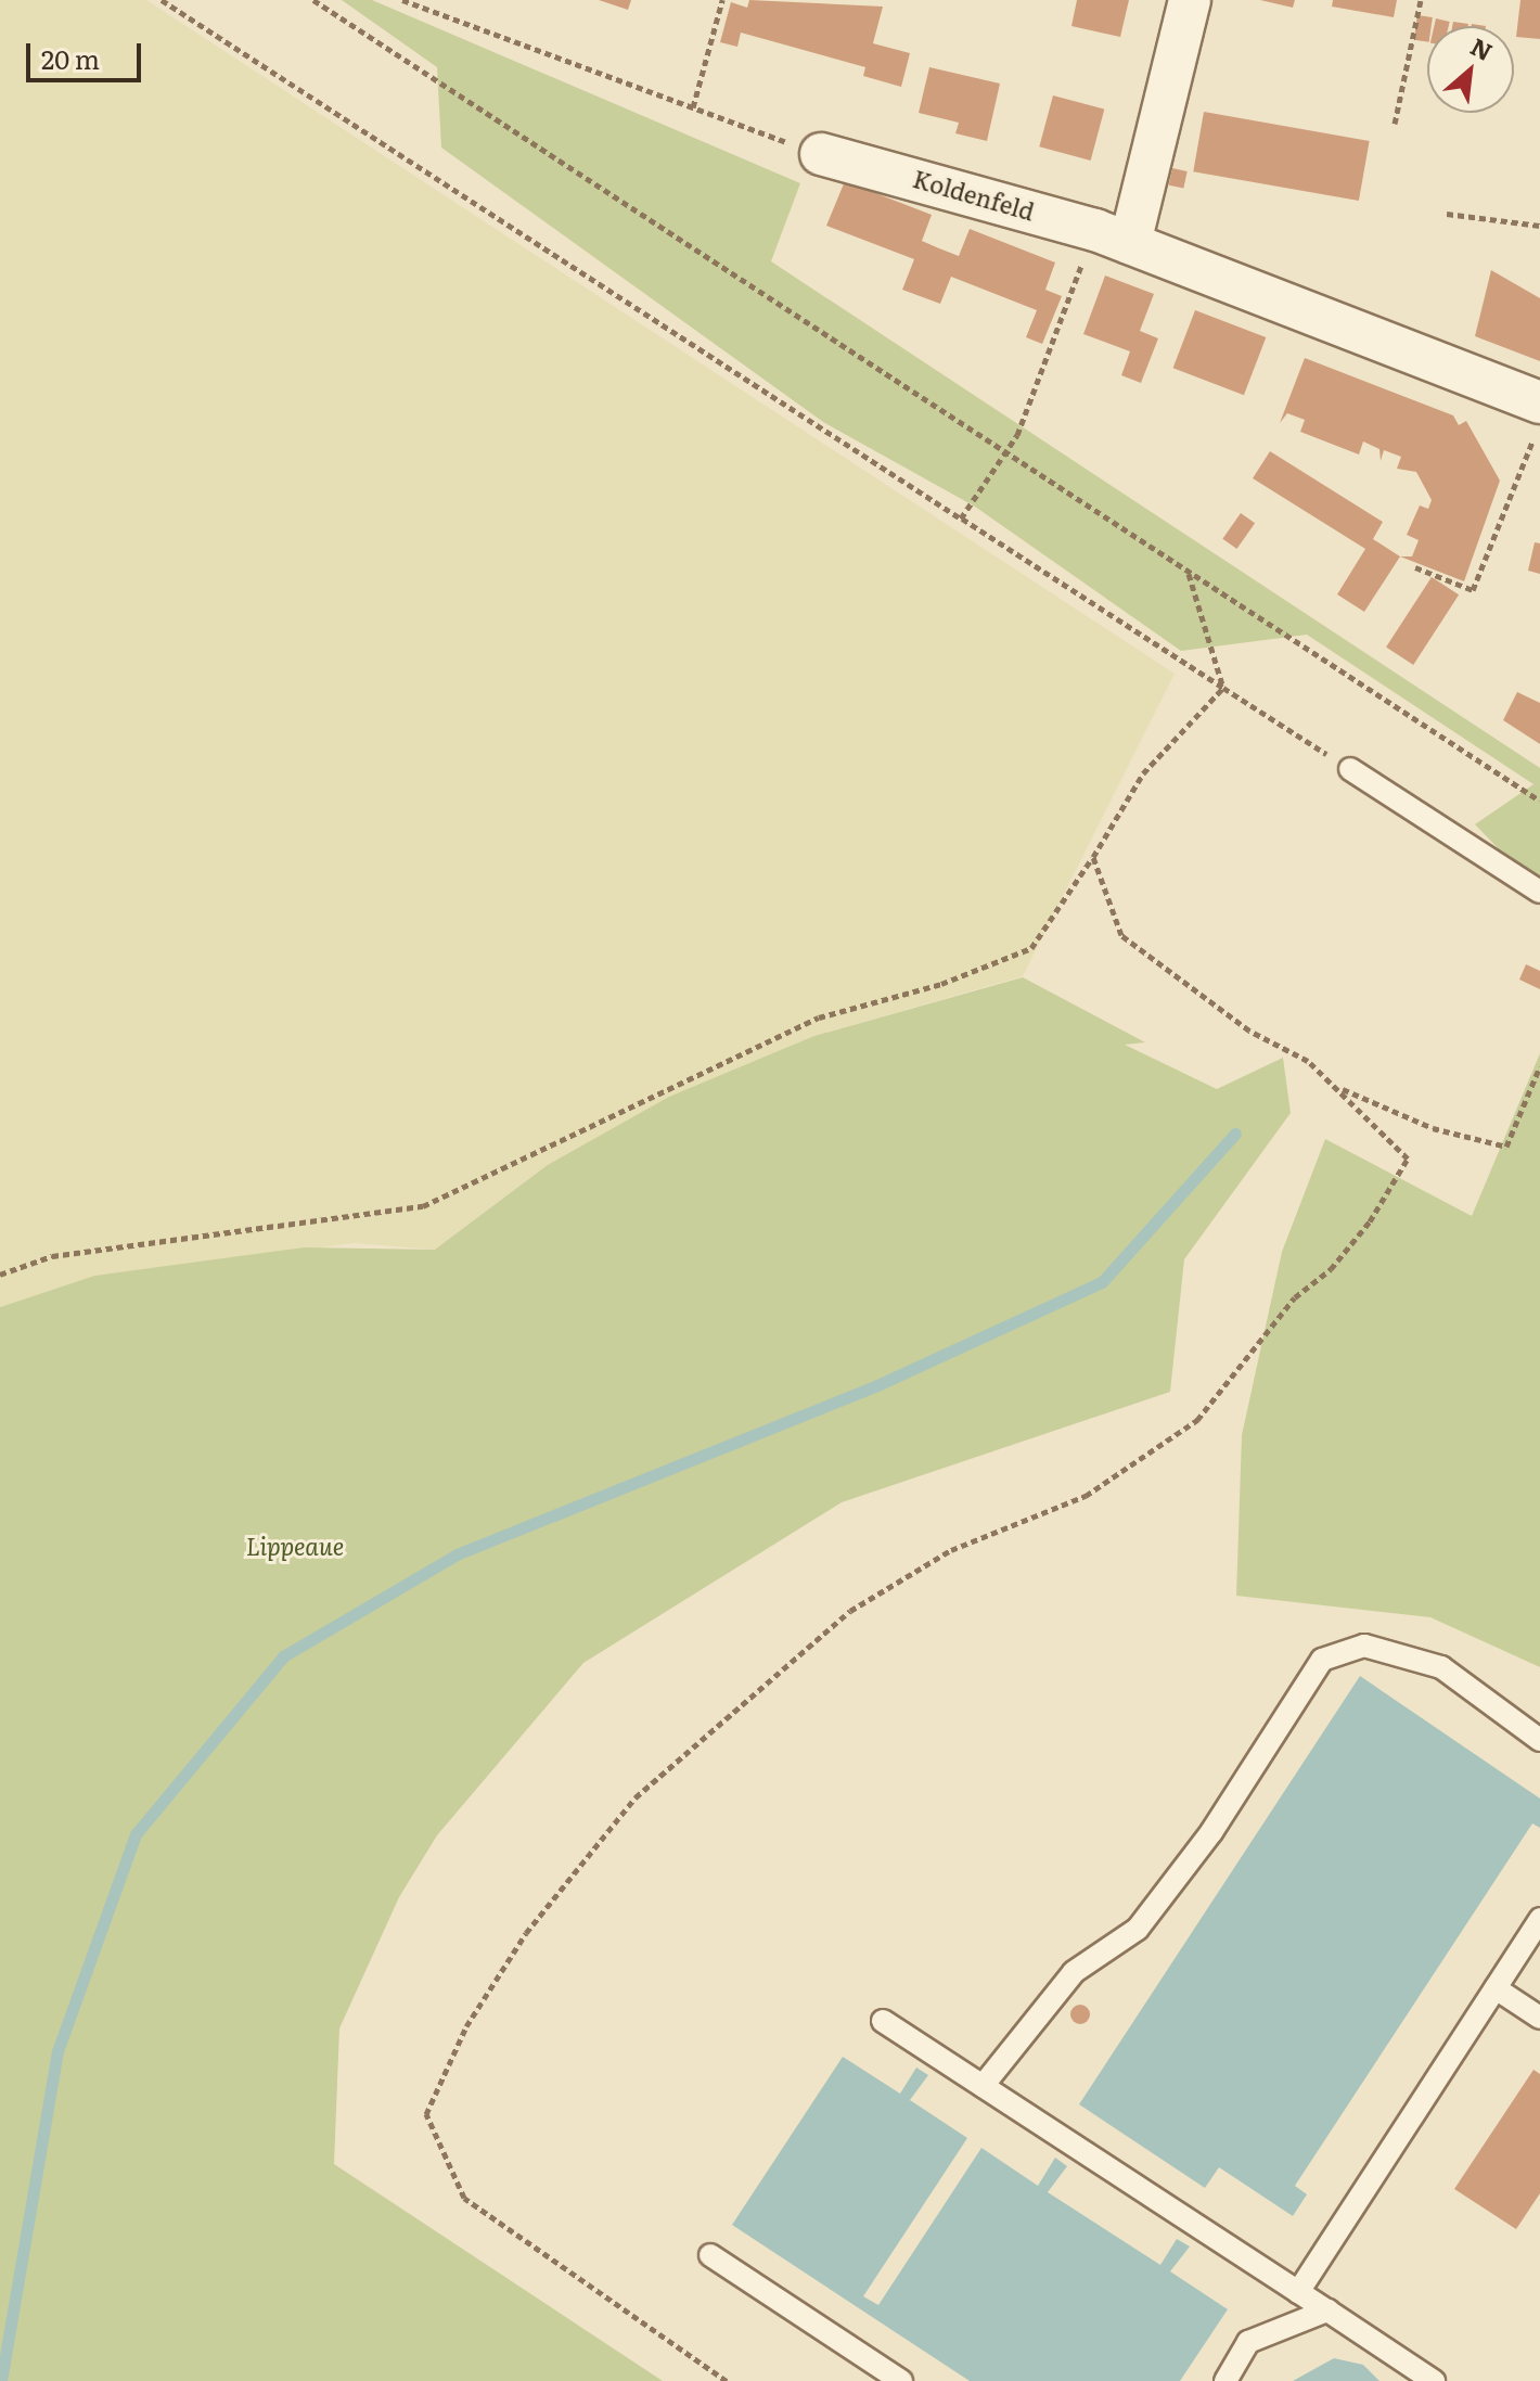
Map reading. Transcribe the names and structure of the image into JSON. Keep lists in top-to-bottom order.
{
  "streets": {
    "street": ["Koldenfeld"]
  },
  "parks": ["Lippeaue"],
  "scale_bar": "20 m",
  "north": "top right"
}
